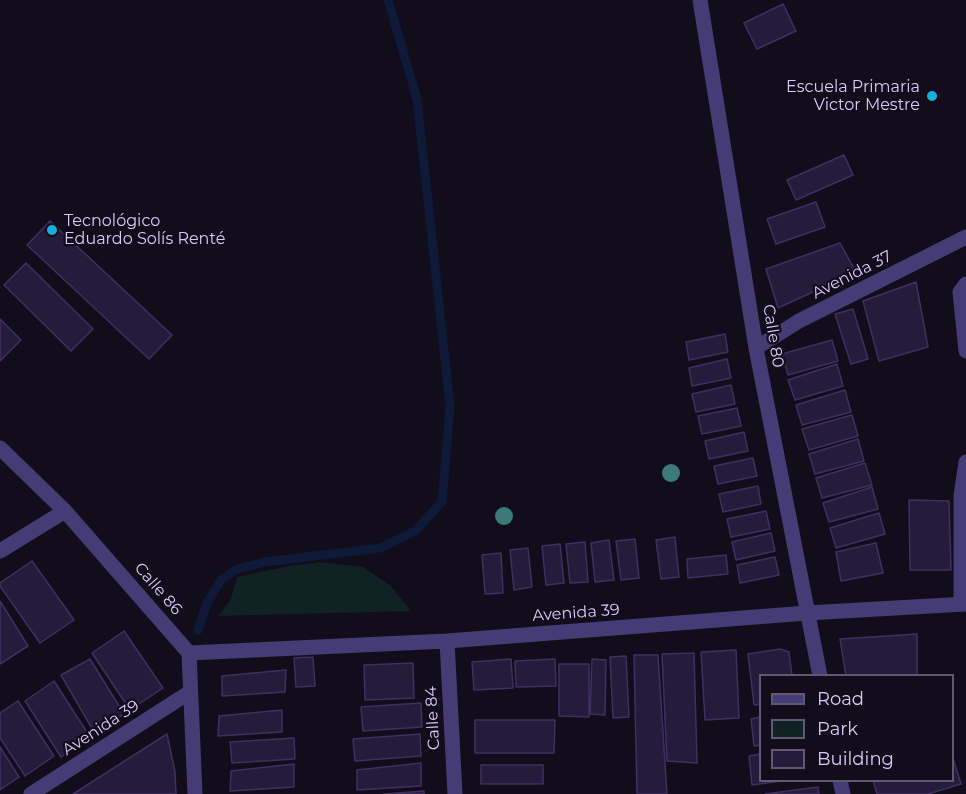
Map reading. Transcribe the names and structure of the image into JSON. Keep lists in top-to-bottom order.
{
  "streets": {
    "street": [
      "Avenida 37",
      "Calle 80",
      "Calle 86",
      "Avenida 39",
      "Calle 84"
    ]
  },
  "crossings": [
    ["Avenida 37", "Calle 80"],
    ["Calle 80", "Avenida 39"],
    ["Calle 86", "Avenida 39"],
    ["Avenida 39", "Calle 84"]
  ],
  "places": ["Escuela Primaria Victor Mestre", "Tecnológico Eduardo Solís Renté"],
  "legend": ["Road", "Park", "Building"]
}
